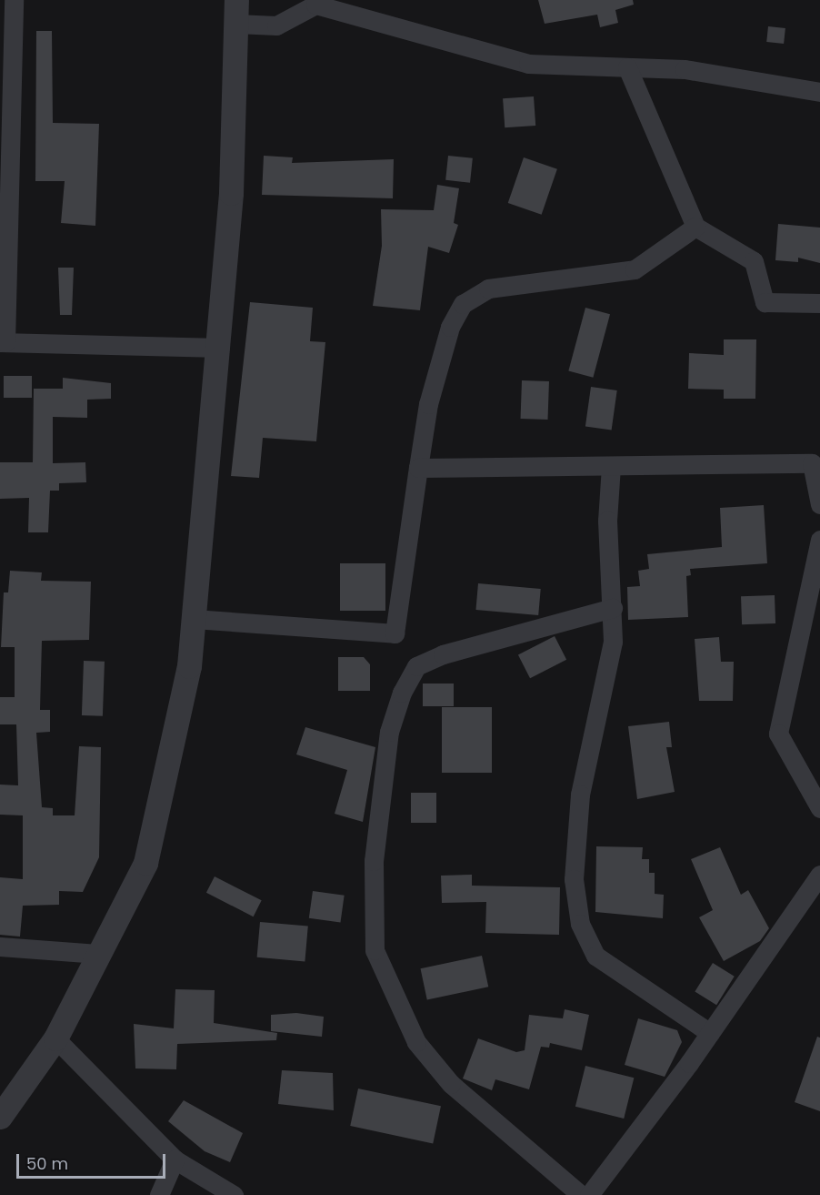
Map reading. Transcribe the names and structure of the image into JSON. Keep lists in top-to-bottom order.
{
  "scale_bar": "50 m"
}
